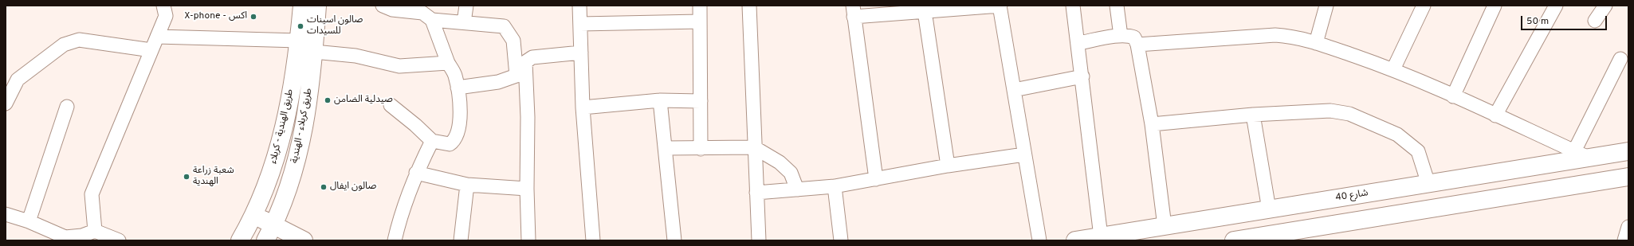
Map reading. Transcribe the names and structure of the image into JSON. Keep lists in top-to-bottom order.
{
  "streets": {
    "main road": ["طريق كربلاء - الهندية", "طريق الهندية - كربلاء", "شارع 40"]
  },
  "places": [
    "X-phone - اكس",
    "صالون اسينات للسيدات",
    "صيدلية الضامن",
    "شعبة زراعة الهندية",
    "صالون ايفال"
  ],
  "scale_bar": "50 m"
}
